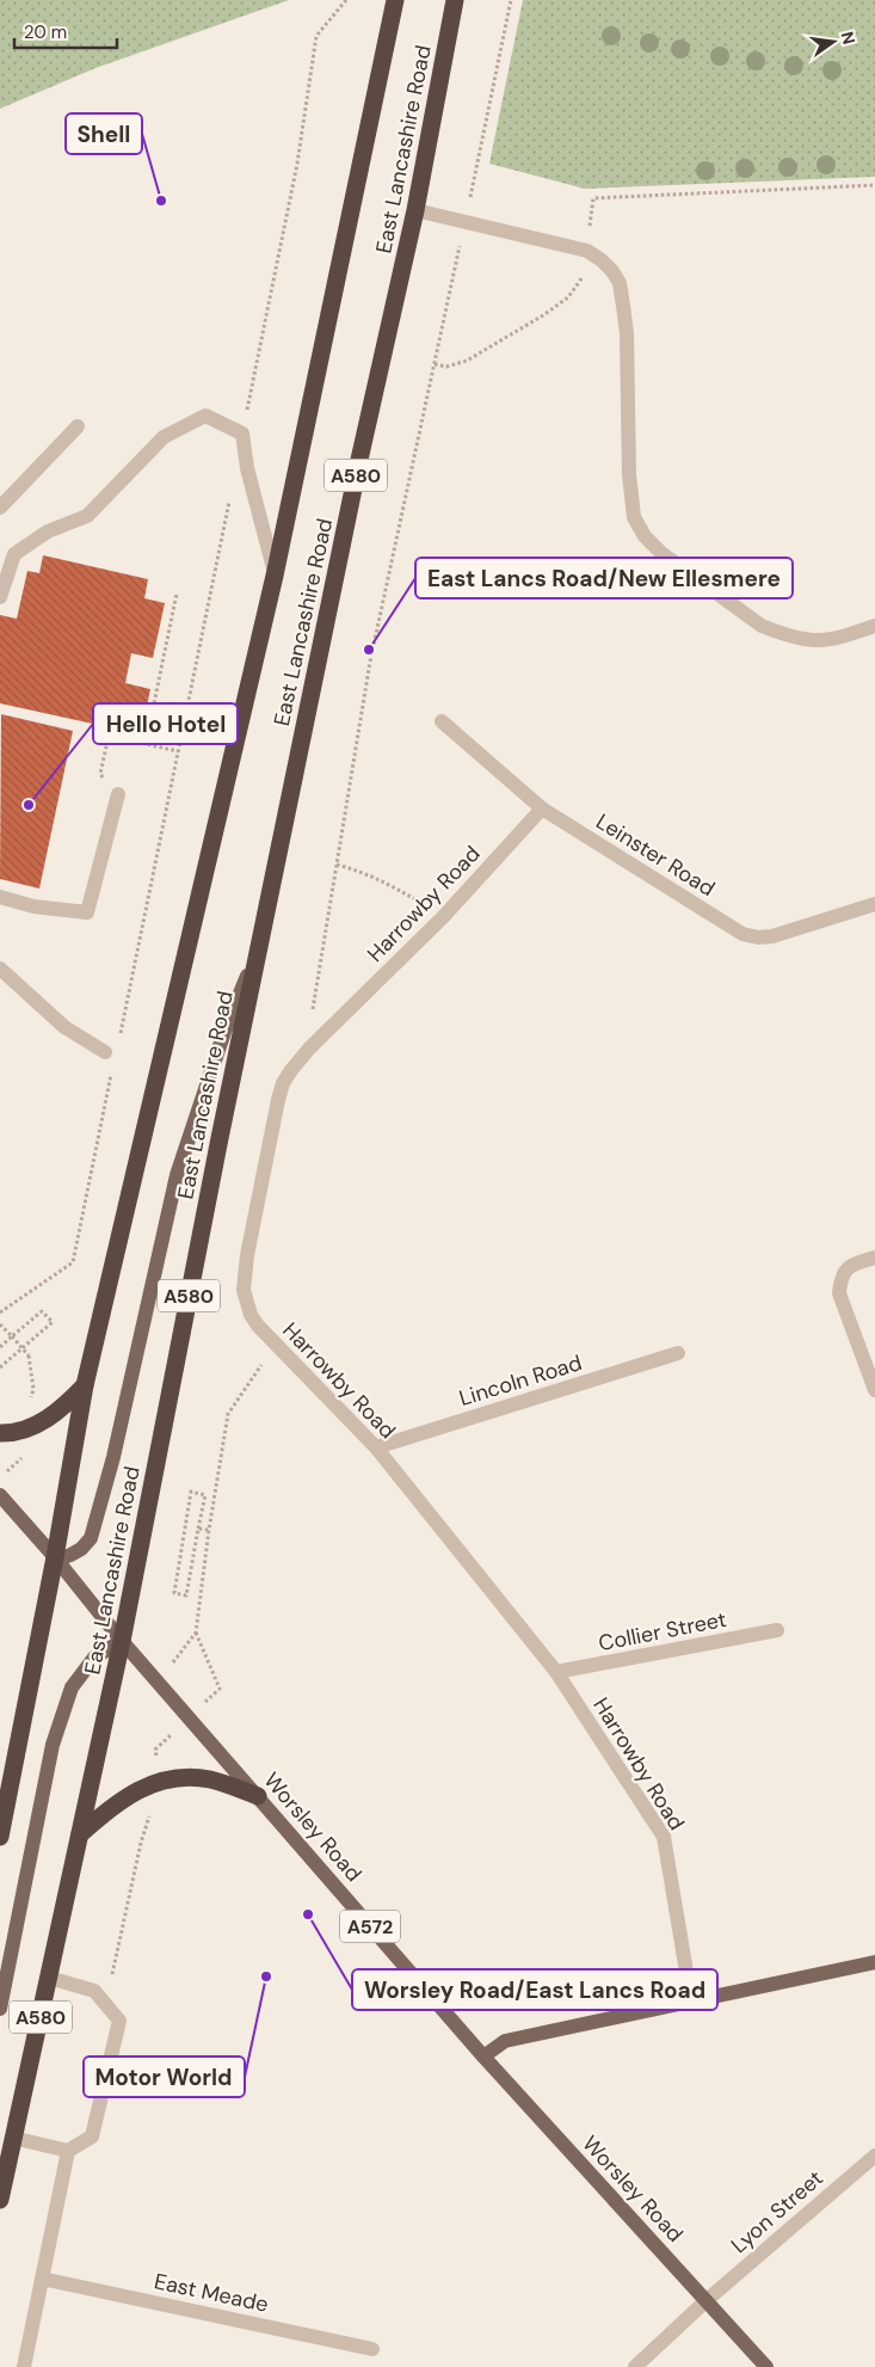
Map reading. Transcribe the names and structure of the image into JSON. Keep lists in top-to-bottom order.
{
  "streets": {
    "highway": ["East Lancashire Road", "A580"],
    "main road": ["Worsley Road", "A572"],
    "street": [
      "Leinster Road",
      "Harrowby Road",
      "Lincoln Road",
      "Collier Street",
      "Lyon Street",
      "East Meade"
    ]
  },
  "crossings": [
    ["East Lancashire Road", "Worsley Road"],
    ["Leinster Road", "Harrowby Road"],
    ["Harrowby Road", "Lincoln Road"],
    ["Harrowby Road", "Collier Street"],
    ["Worsley Road", "Lyon Street"]
  ],
  "places": [
    "Shell",
    "East Lancs Road/New Ellesmere",
    "Hello Hotel",
    "Worsley Road/East Lancs Road",
    "Motor World"
  ],
  "scale_bar": "20 m",
  "north": "right"
}
